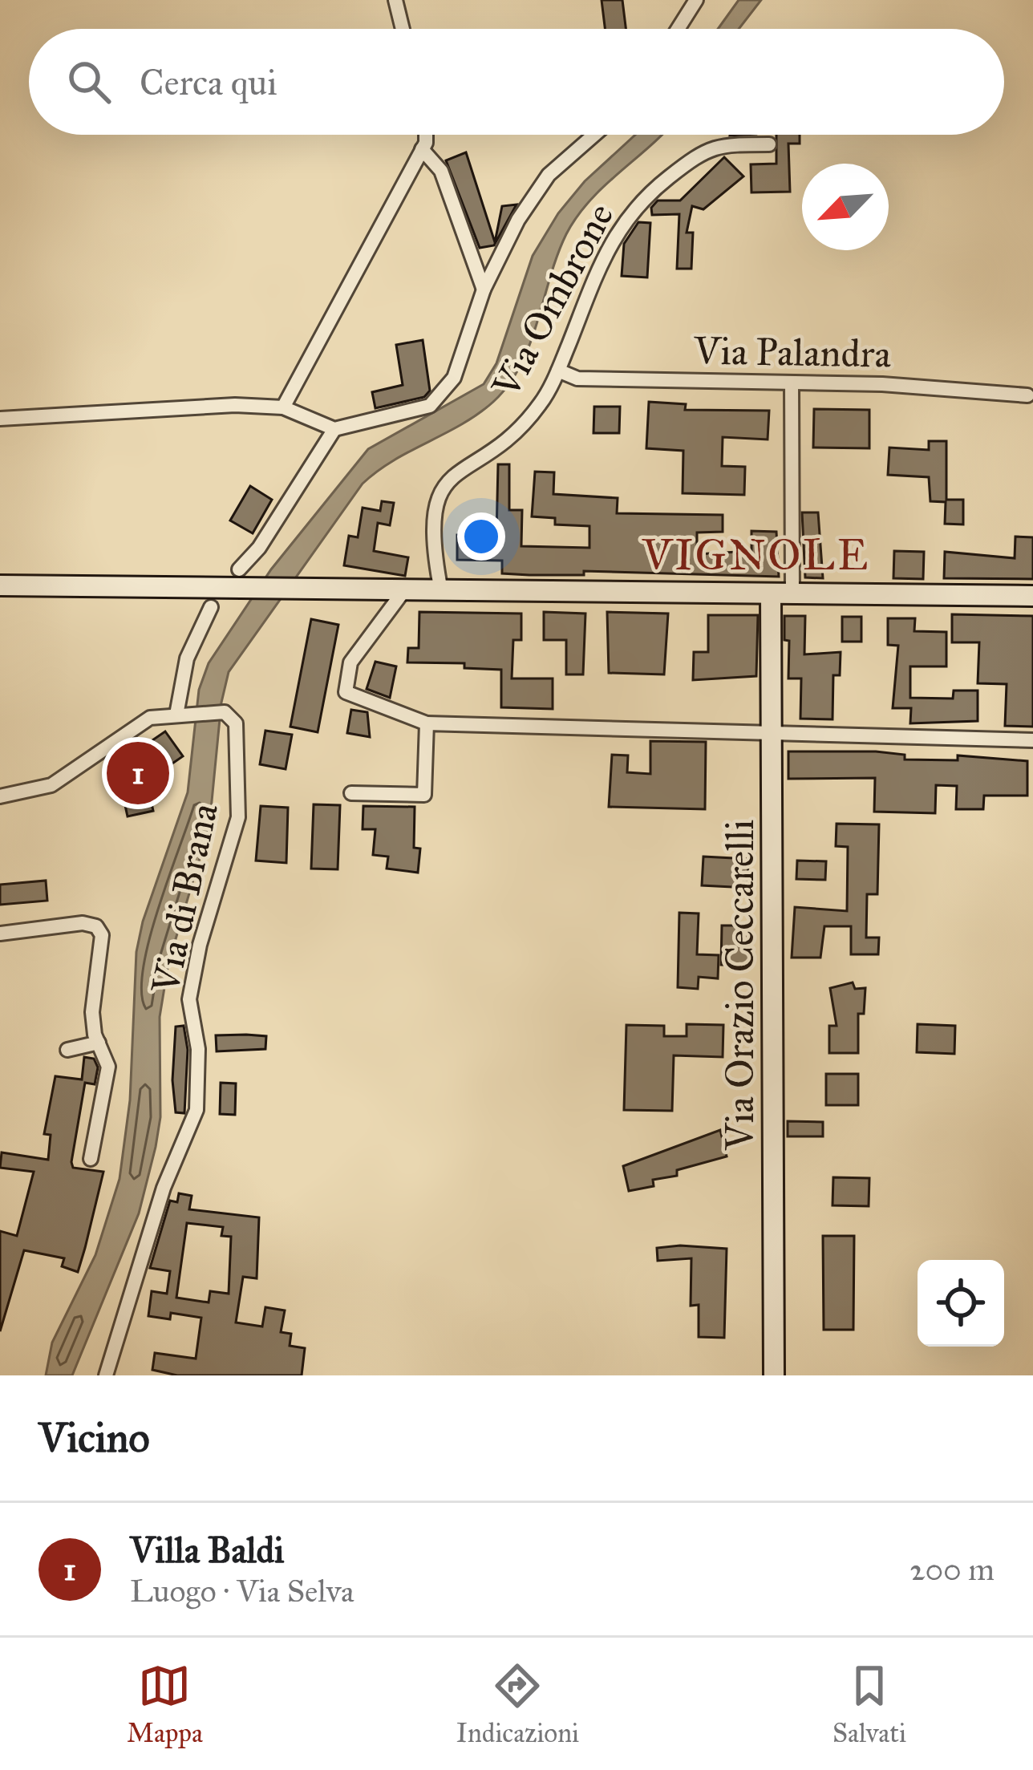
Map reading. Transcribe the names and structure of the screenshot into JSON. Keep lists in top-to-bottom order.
{
  "streets": {
    "main road": ["Via Orazio Ceccarelli"],
    "street": ["Via Ombrone", "Via Palandra", "Via di Brana"]
  },
  "crossings": [
    ["Via Ombrone", "Via Palandra"]
  ],
  "districts": ["VIGNOLE"],
  "north": "bottom left",
  "page": {
    "search": "Cerca qui",
    "pins": "1",
    "heading": "Vicino",
    "list": [
      {
        "mark": "1",
        "name": "Villa Baldi",
        "note": "Luogo · Via Selva",
        "value": "200 m"
      }
    ],
    "nav": ["Mappa", "Indicazioni", "Salvati"]
  }
}
